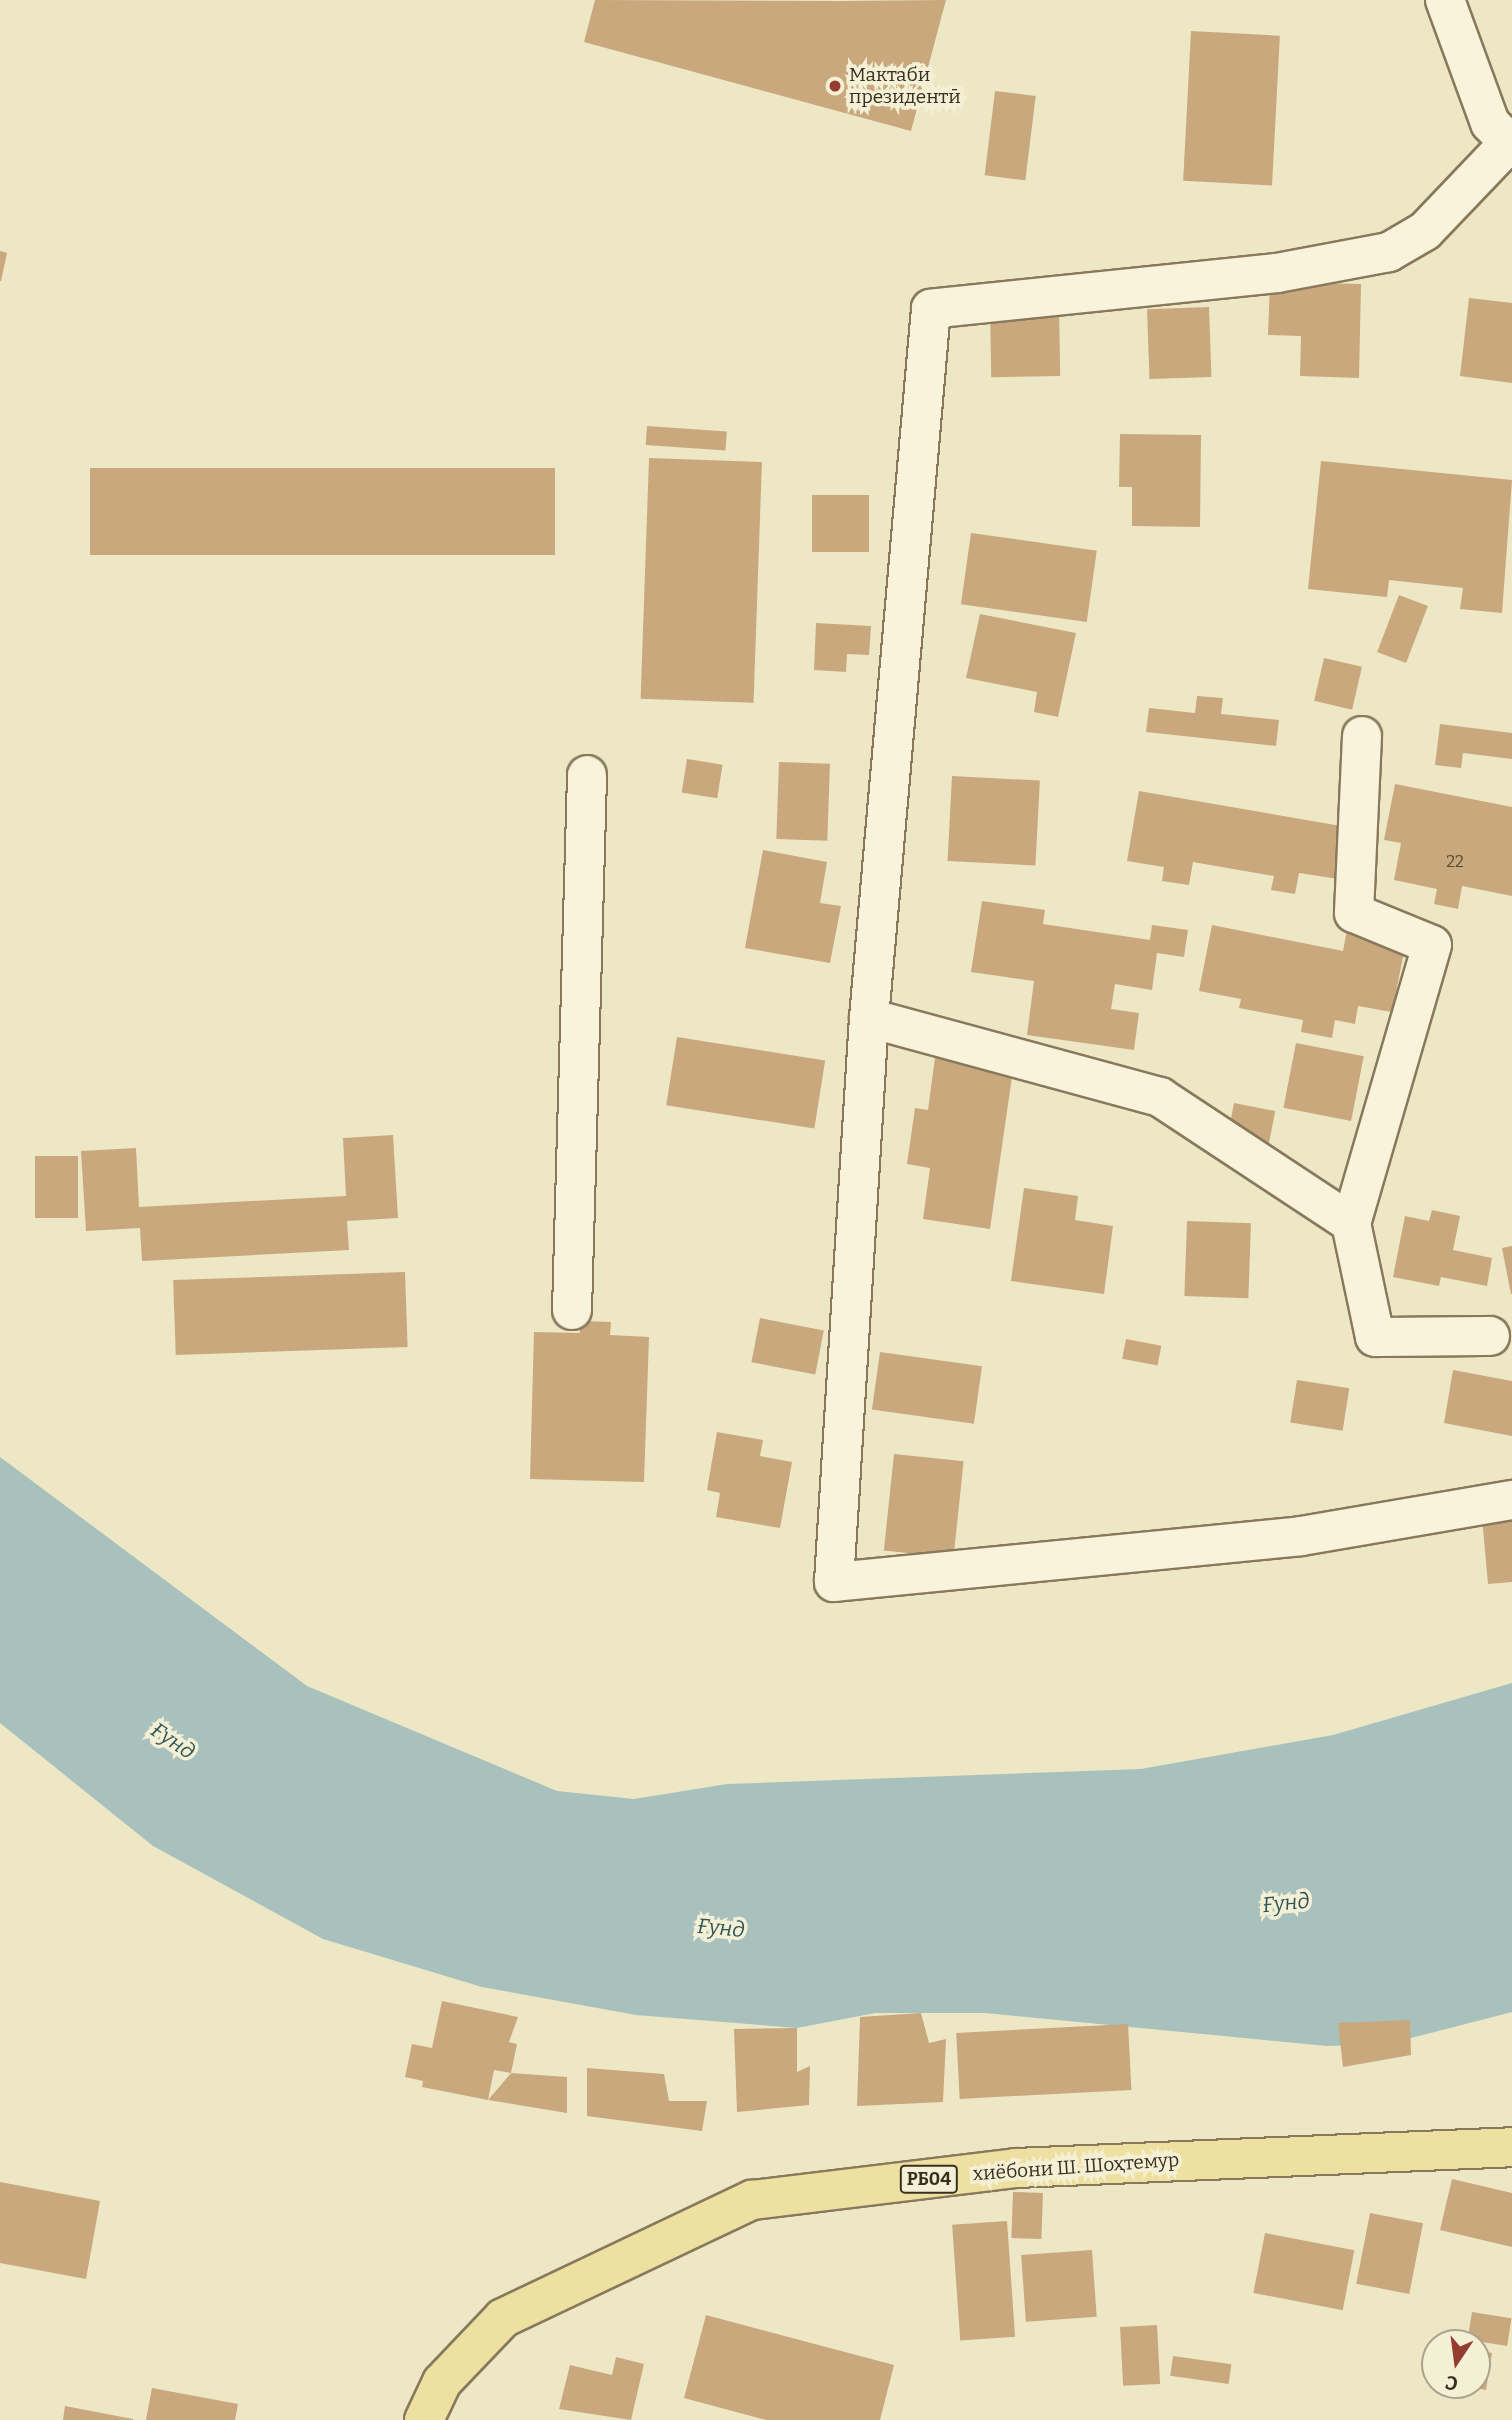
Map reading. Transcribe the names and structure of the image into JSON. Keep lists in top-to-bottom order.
{
  "streets": {
    "main road": ["хиёбони Ш. Шоҳтемур", "РБ04"]
  },
  "water": ["Ғунд"],
  "places": ["Мактаби президентӣ"],
  "house_numbers": ["22"],
  "north": "bottom"
}
